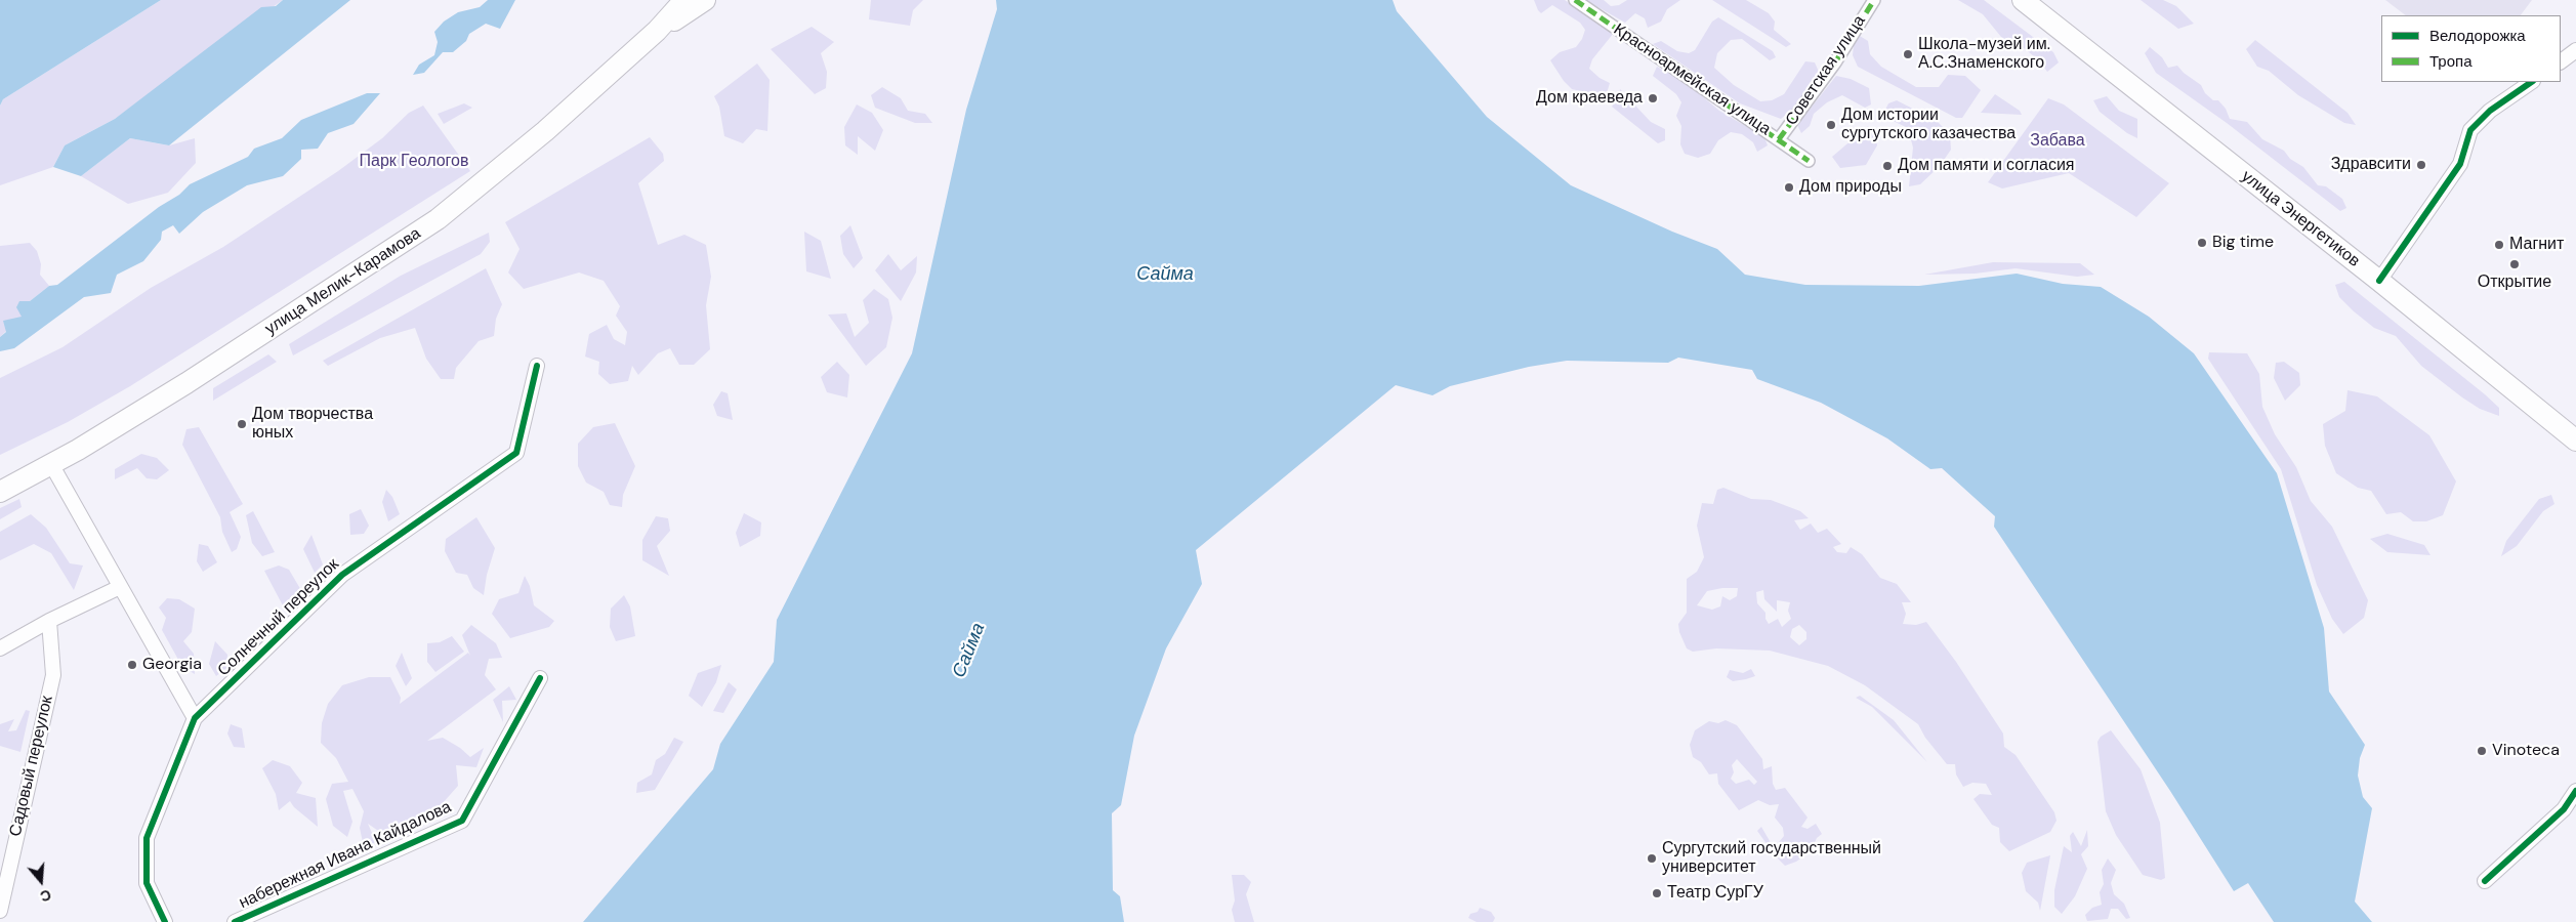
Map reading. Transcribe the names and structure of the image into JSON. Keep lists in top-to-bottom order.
{
  "streets": {
    "main road": ["улица Энергетиков", "улица Мелик-Карамова"],
    "street": [
      "Советская улица",
      "Красноармейская улица",
      "Солнечный переулок",
      "Садовый переулок",
      "набережная Ивана Кайдалова"
    ]
  },
  "crossings": [
    ["Советская улица", "Красноармейская улица"]
  ],
  "water": ["Сайма"],
  "parks": ["Забава", "Парк Геологов"],
  "places": [
    "Школа-музей им. А.С.Знаменского",
    "Дом краеведа",
    "Дом истории сургутского казачества",
    "Здравсити",
    "Дом памяти и согласия",
    "Дом природы",
    "Big time",
    "Магнит",
    "Открытие",
    "Дом творчества юных",
    "Georgia",
    "Vinoteca",
    "Сургутский государственный университет",
    "Театр СурГУ"
  ],
  "legend": ["Велодорожка", "Тропа"],
  "north": "bottom"
}
